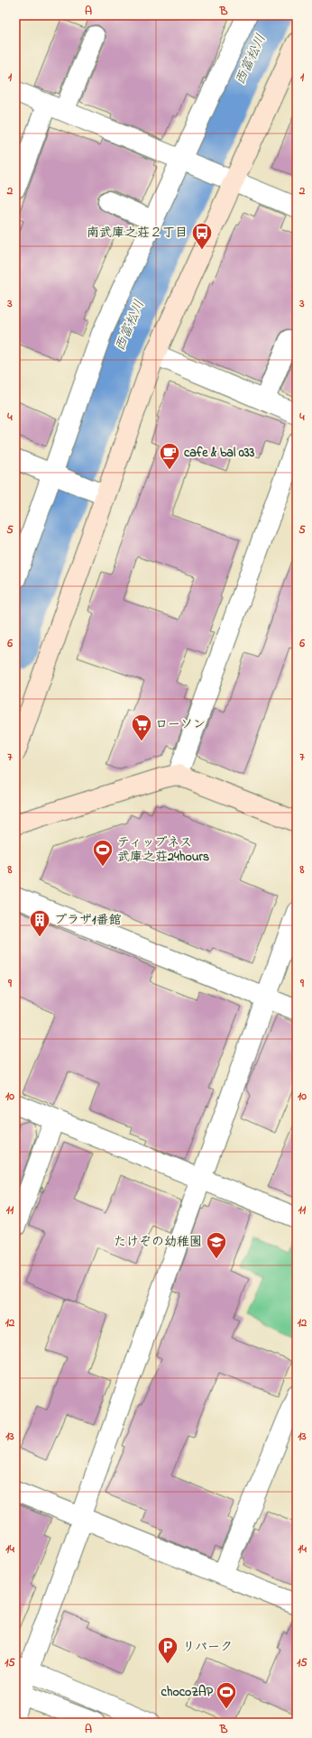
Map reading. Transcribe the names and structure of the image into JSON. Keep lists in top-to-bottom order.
{
  "water": ["西富松川"],
  "places": {
    "bus stop": ["南武庫之荘２丁目"],
    "cafe": ["cafe & bal 033"],
    "supermarket": ["ローソン"],
    "sports": ["ティップネス 武庫之荘24hours", "chocoZAP"],
    "building": ["プラザ1番館"],
    "school or university": ["たけぞの幼稚園"],
    "parking": ["リパーク"]
  },
  "grid": {
    "columns": ["A", "B"],
    "rows": [
      "1",
      "2",
      "3",
      "4",
      "5",
      "6",
      "7",
      "8",
      "9",
      "10",
      "11",
      "12",
      "13",
      "14",
      "15"
    ]
  }
}
